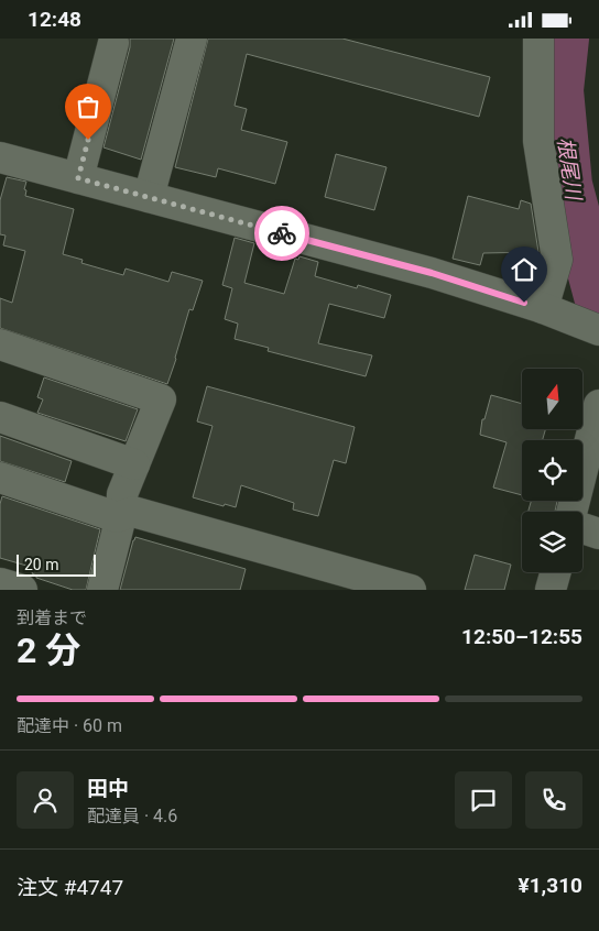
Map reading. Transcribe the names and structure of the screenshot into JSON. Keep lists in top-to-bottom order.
{
  "water": ["根尾川"],
  "scale_bar": "20 m",
  "north": "top",
  "page": {
    "status": "12:48",
    "scale": "20 m",
    "heading": ["2 分", "到着まで", "12:50–12:55"],
    "panel": [
      "田中",
      "配達員 · 4.6",
      "注文 #4747",
      "¥1,310"
    ],
    "bar": "配達中 · 60 m"
  }
}
